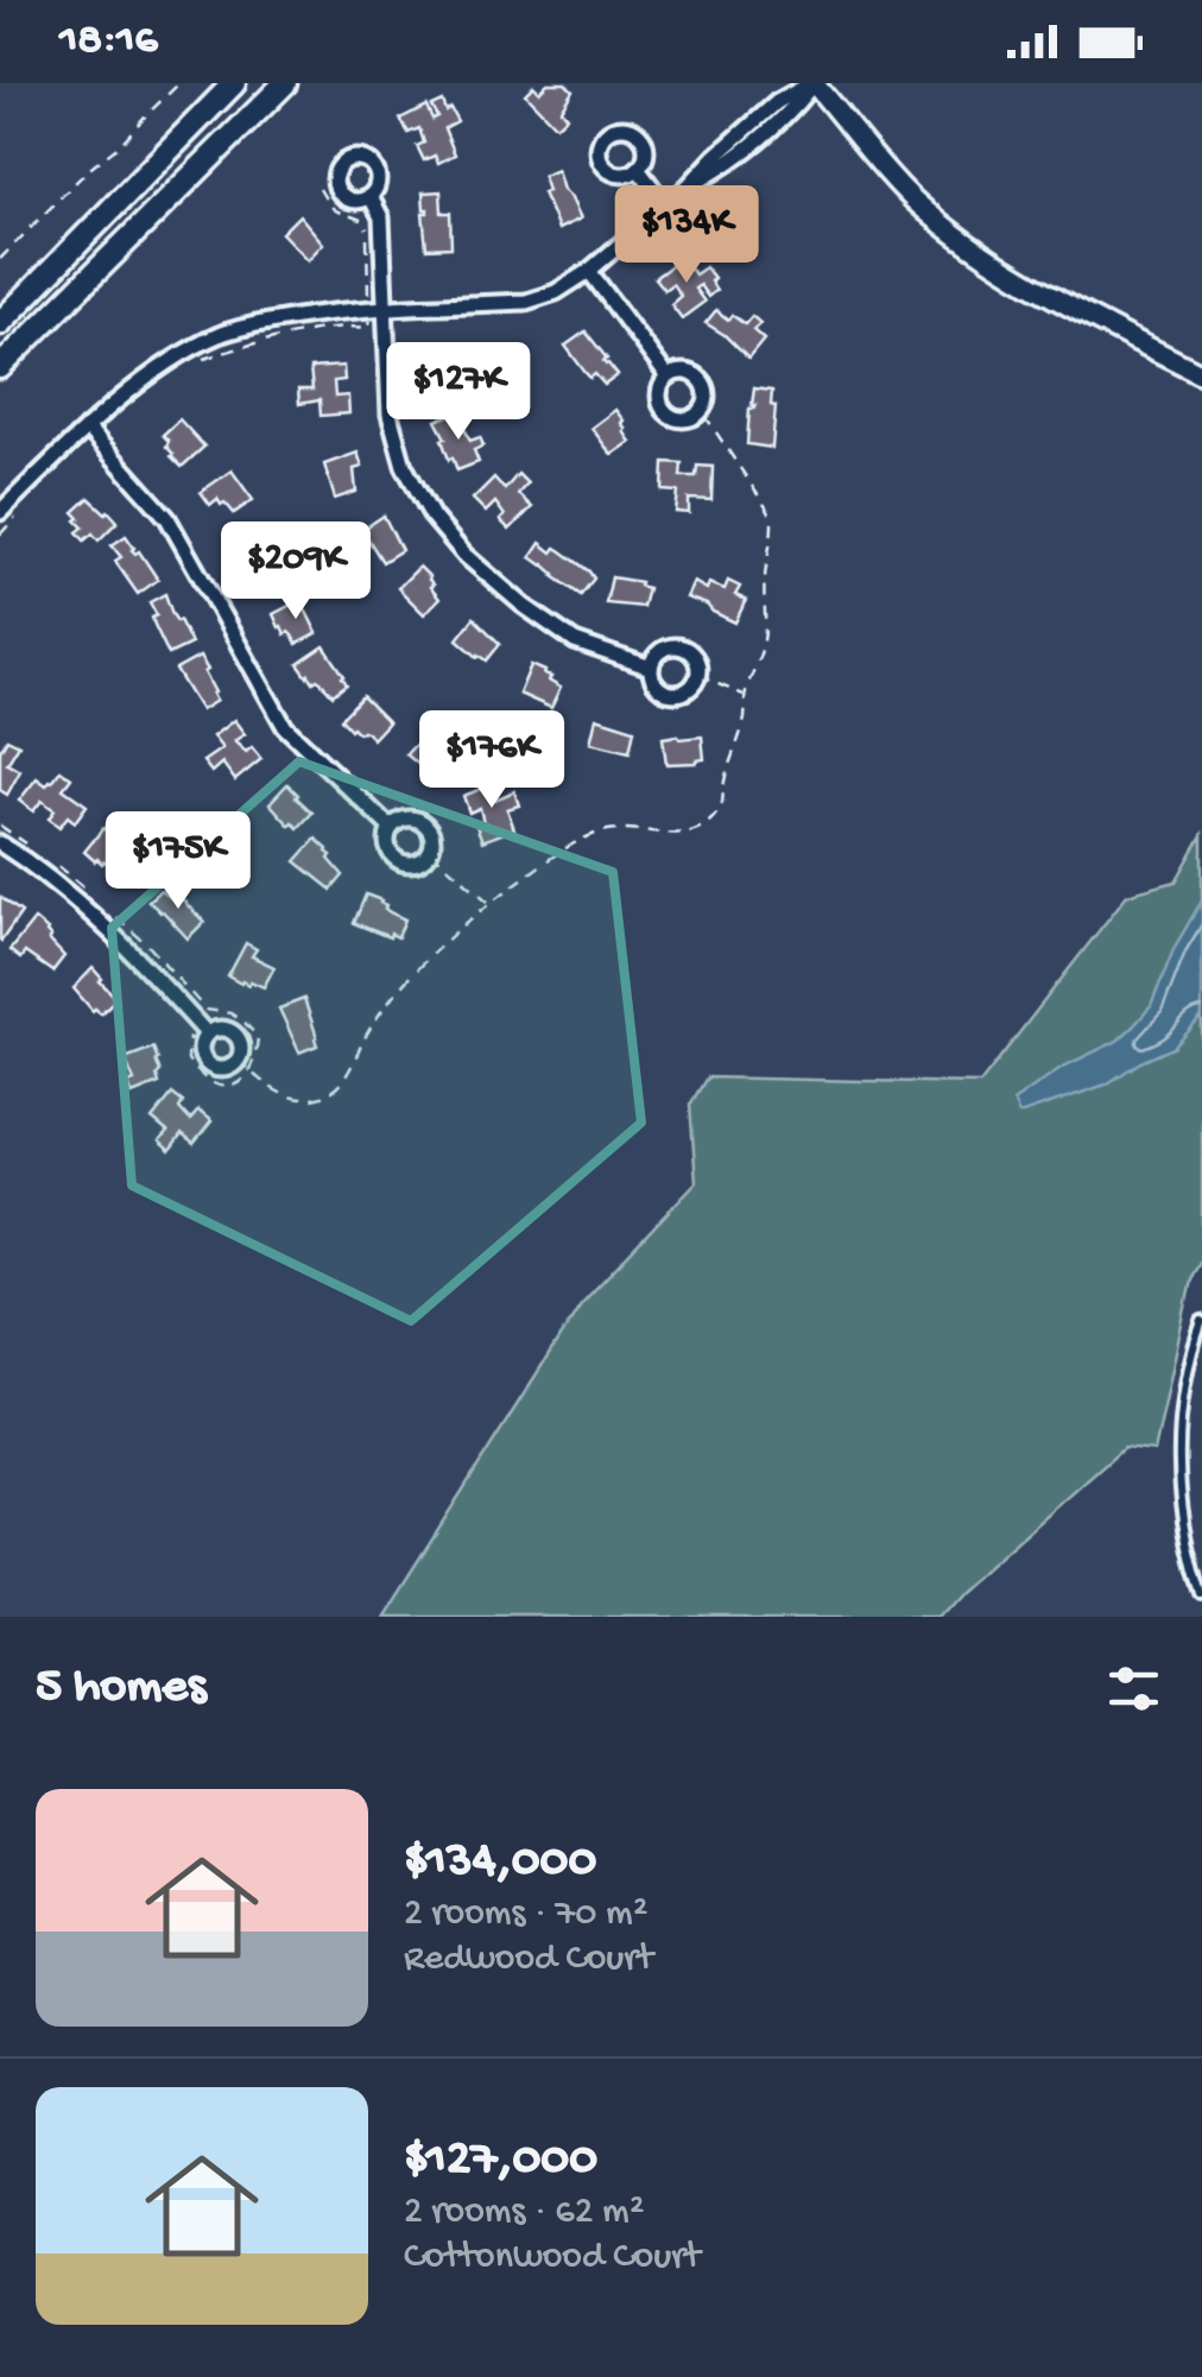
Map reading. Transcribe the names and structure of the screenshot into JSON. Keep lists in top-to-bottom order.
{
  "page": {
    "status": "18:16",
    "price": [
      "$134K",
      "$127K",
      "$209K",
      "$176K",
      "$175K"
    ],
    "heading": "5 homes",
    "list": [
      {
        "name": "$134,000",
        "note": "2 rooms · 70 m² · Redwood Court"
      },
      {
        "name": "$127,000",
        "note": "2 rooms · 62 m² · Cottonwood Court"
      }
    ]
  }
}
